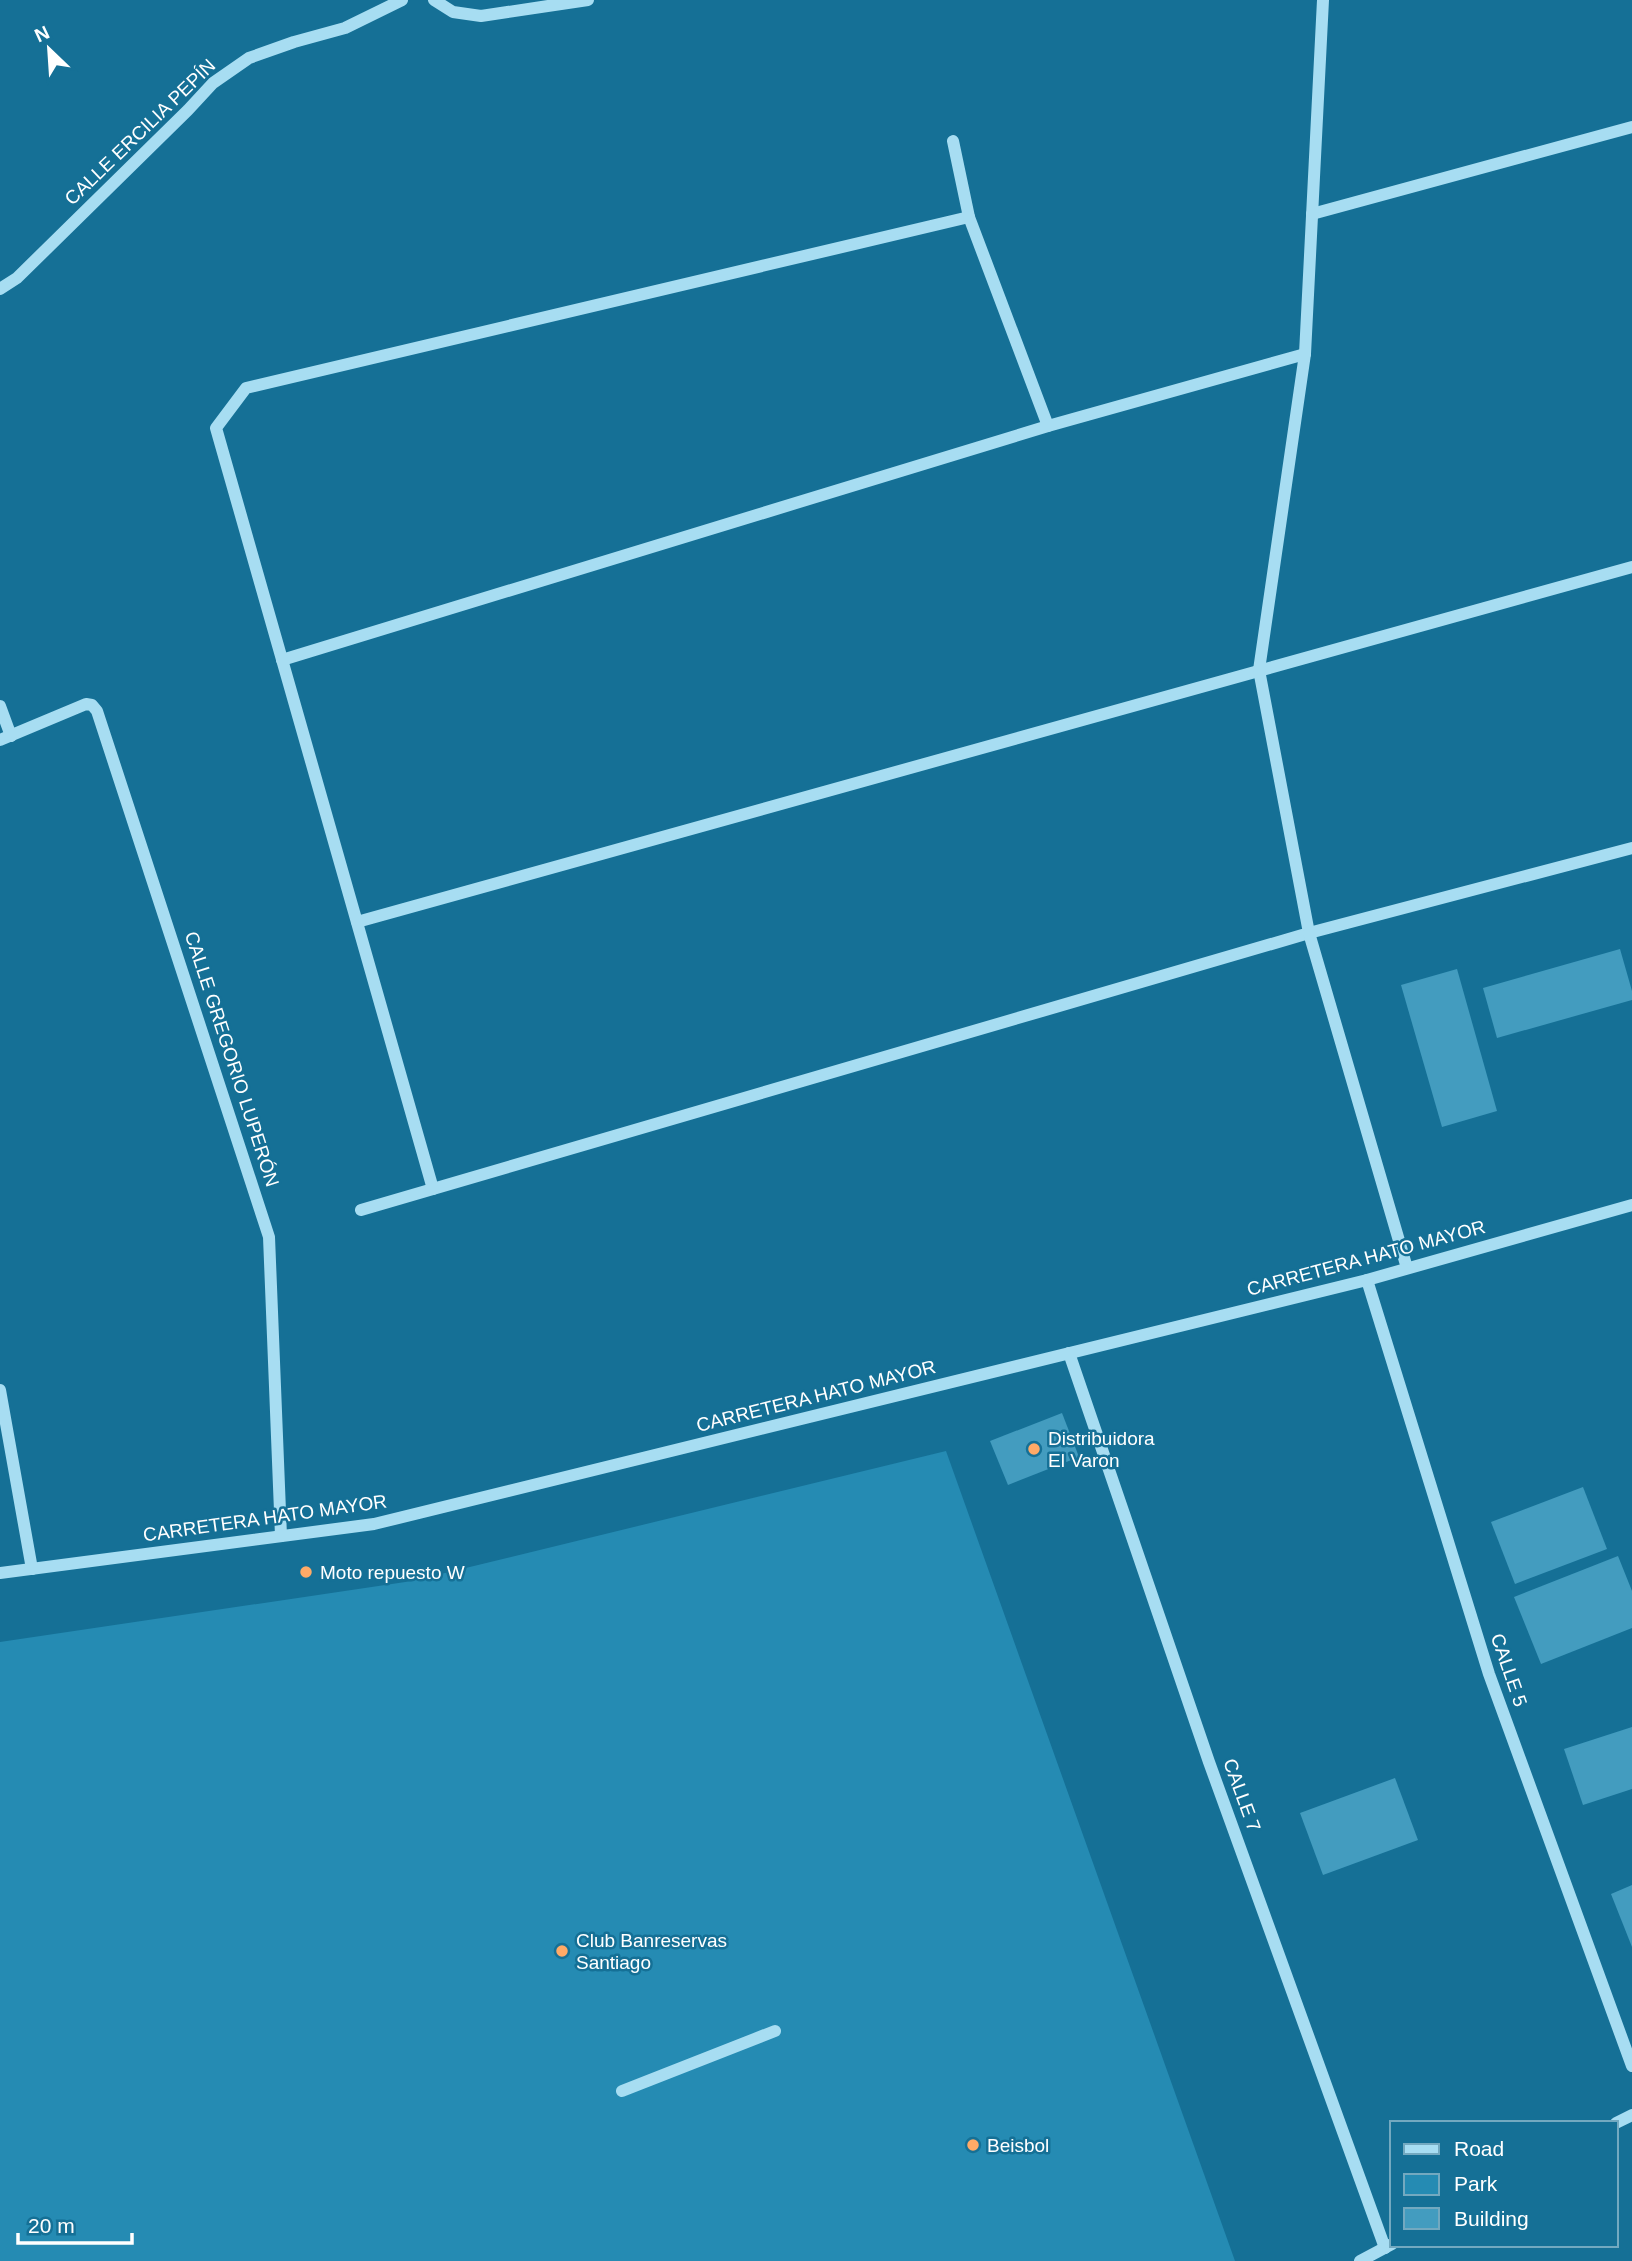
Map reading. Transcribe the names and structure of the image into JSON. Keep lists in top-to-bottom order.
{
  "streets": {
    "street": [
      "CALLE ERCILIA PEPÍN",
      "CALLE GREGORIO LUPERÓN",
      "CARRETERA HATO MAYOR",
      "CALLE 5",
      "CALLE 7"
    ]
  },
  "crossings": [
    ["CALLE GREGORIO LUPERÓN", "CARRETERA HATO MAYOR"],
    ["CARRETERA HATO MAYOR", "CALLE 5"],
    ["CARRETERA HATO MAYOR", "CALLE 7"]
  ],
  "places": [
    "Distribuidora El Varon",
    "Moto repuesto W",
    "Club Banreservas Santiago",
    "Beisbol"
  ],
  "legend": ["Road", "Park", "Building"],
  "scale_bar": "20 m",
  "north": "top left"
}
